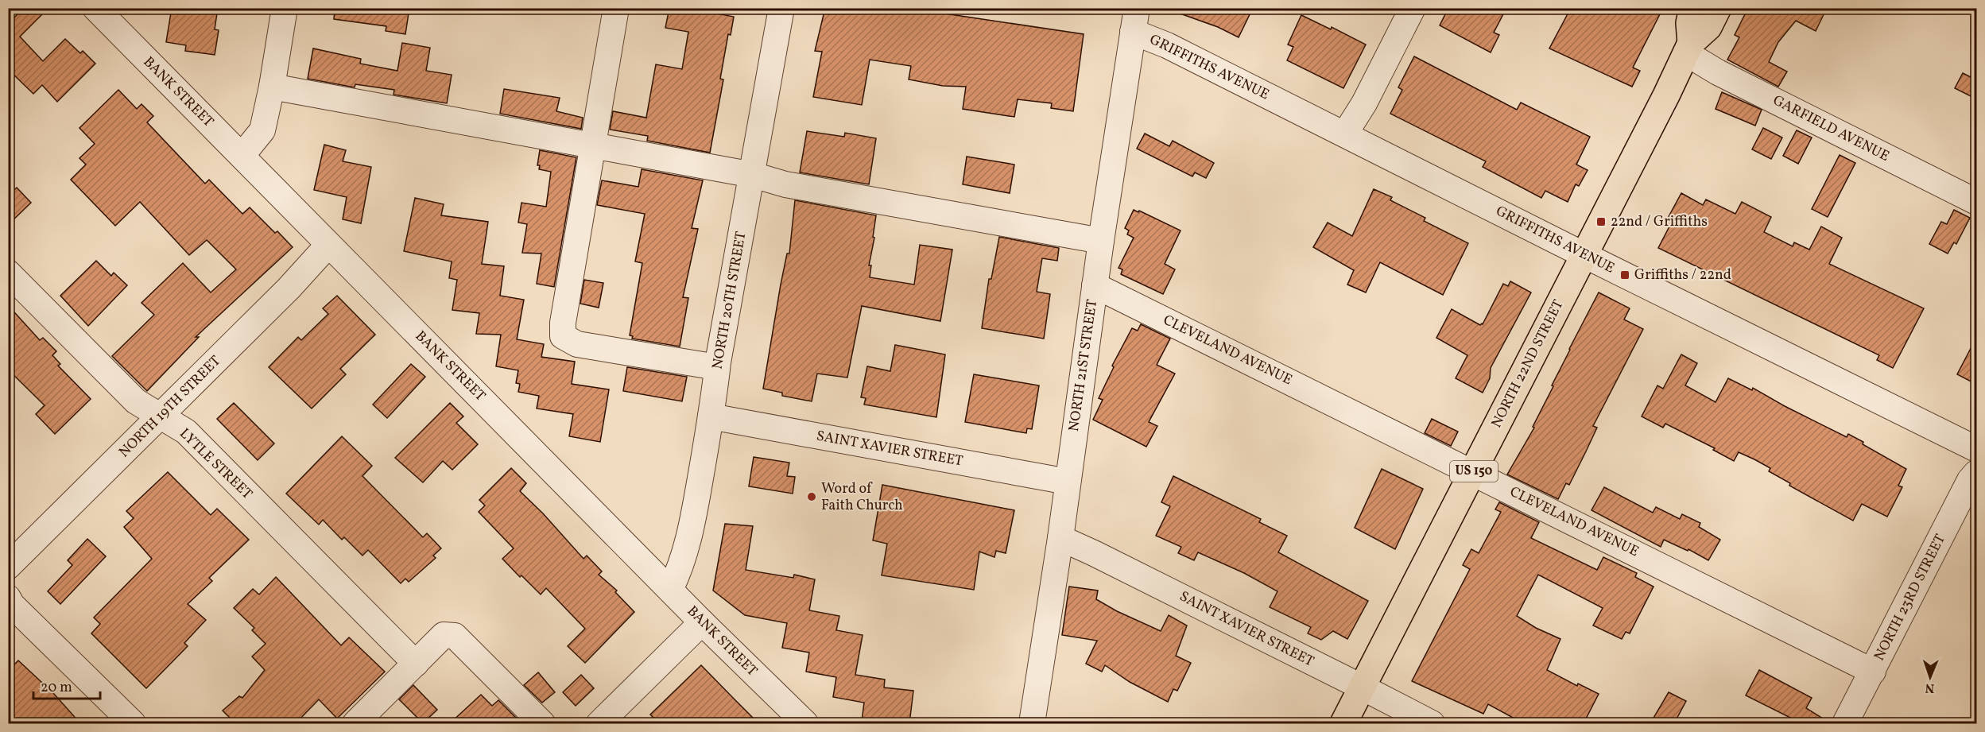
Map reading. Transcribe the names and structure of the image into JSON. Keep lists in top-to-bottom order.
{
  "streets": {
    "main road": ["NORTH 22ND STREET", "US 150"],
    "street": [
      "GRIFFITHS AVENUE",
      "BANK STREET",
      "GARFIELD AVENUE",
      "NORTH 20TH STREET",
      "CLEVELAND AVENUE",
      "NORTH 21ST STREET",
      "NORTH 19TH STREET",
      "SAINT XAVIER STREET",
      "LYTLE STREET",
      "NORTH 23RD STREET"
    ]
  },
  "crossings": [
    ["GRIFFITHS AVENUE", "NORTH 22ND STREET"],
    ["GRIFFITHS AVENUE", "NORTH 21ST STREET"],
    ["BANK STREET", "NORTH 20TH STREET"],
    ["BANK STREET", "NORTH 19TH STREET"],
    ["GARFIELD AVENUE", "NORTH 22ND STREET"],
    ["GARFIELD AVENUE", "US 150"],
    ["NORTH 20TH STREET", "SAINT XAVIER STREET"],
    ["CLEVELAND AVENUE", "NORTH 22ND STREET"],
    ["CLEVELAND AVENUE", "NORTH 21ST STREET"],
    ["CLEVELAND AVENUE", "NORTH 23RD STREET"],
    ["NORTH 22ND STREET", "SAINT XAVIER STREET"],
    ["NORTH 22ND STREET", "US 150"],
    ["NORTH 21ST STREET", "SAINT XAVIER STREET"],
    ["NORTH 19TH STREET", "LYTLE STREET"]
  ],
  "places": {
    "transit": ["22nd / Griffiths", "Griffiths / 22nd"],
    "other": ["Word of Faith Church"]
  },
  "scale_bar": "20 m",
  "north": "bottom"
}
